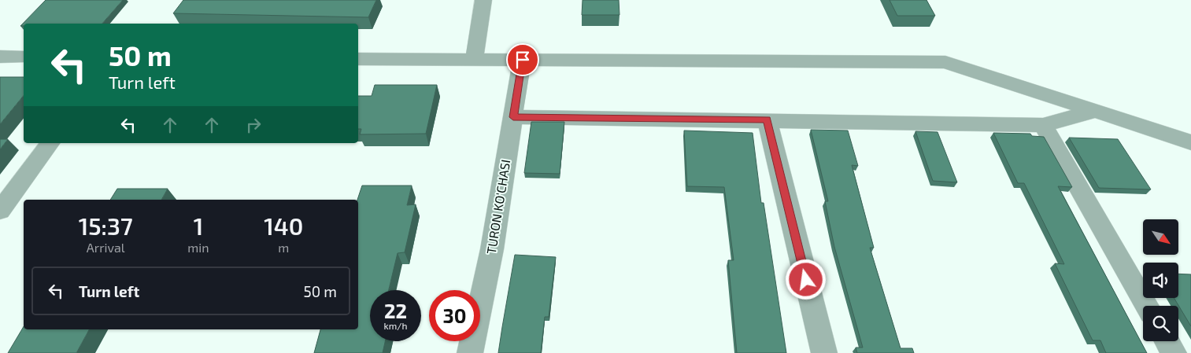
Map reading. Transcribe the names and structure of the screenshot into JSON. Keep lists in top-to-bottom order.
{
  "streets": {
    "street": ["TURON KO'CHASI"]
  },
  "north": "bottom right",
  "page": {
    "turn": ["50 m", "Turn left"],
    "eta": [
      "15:37",
      "Arrival",
      "1",
      "min",
      "140",
      "m"
    ],
    "list": [
      {
        "name": "Turn left",
        "value": "50 m"
      }
    ],
    "speed": "22 km/h",
    "limit": "30"
  }
}
